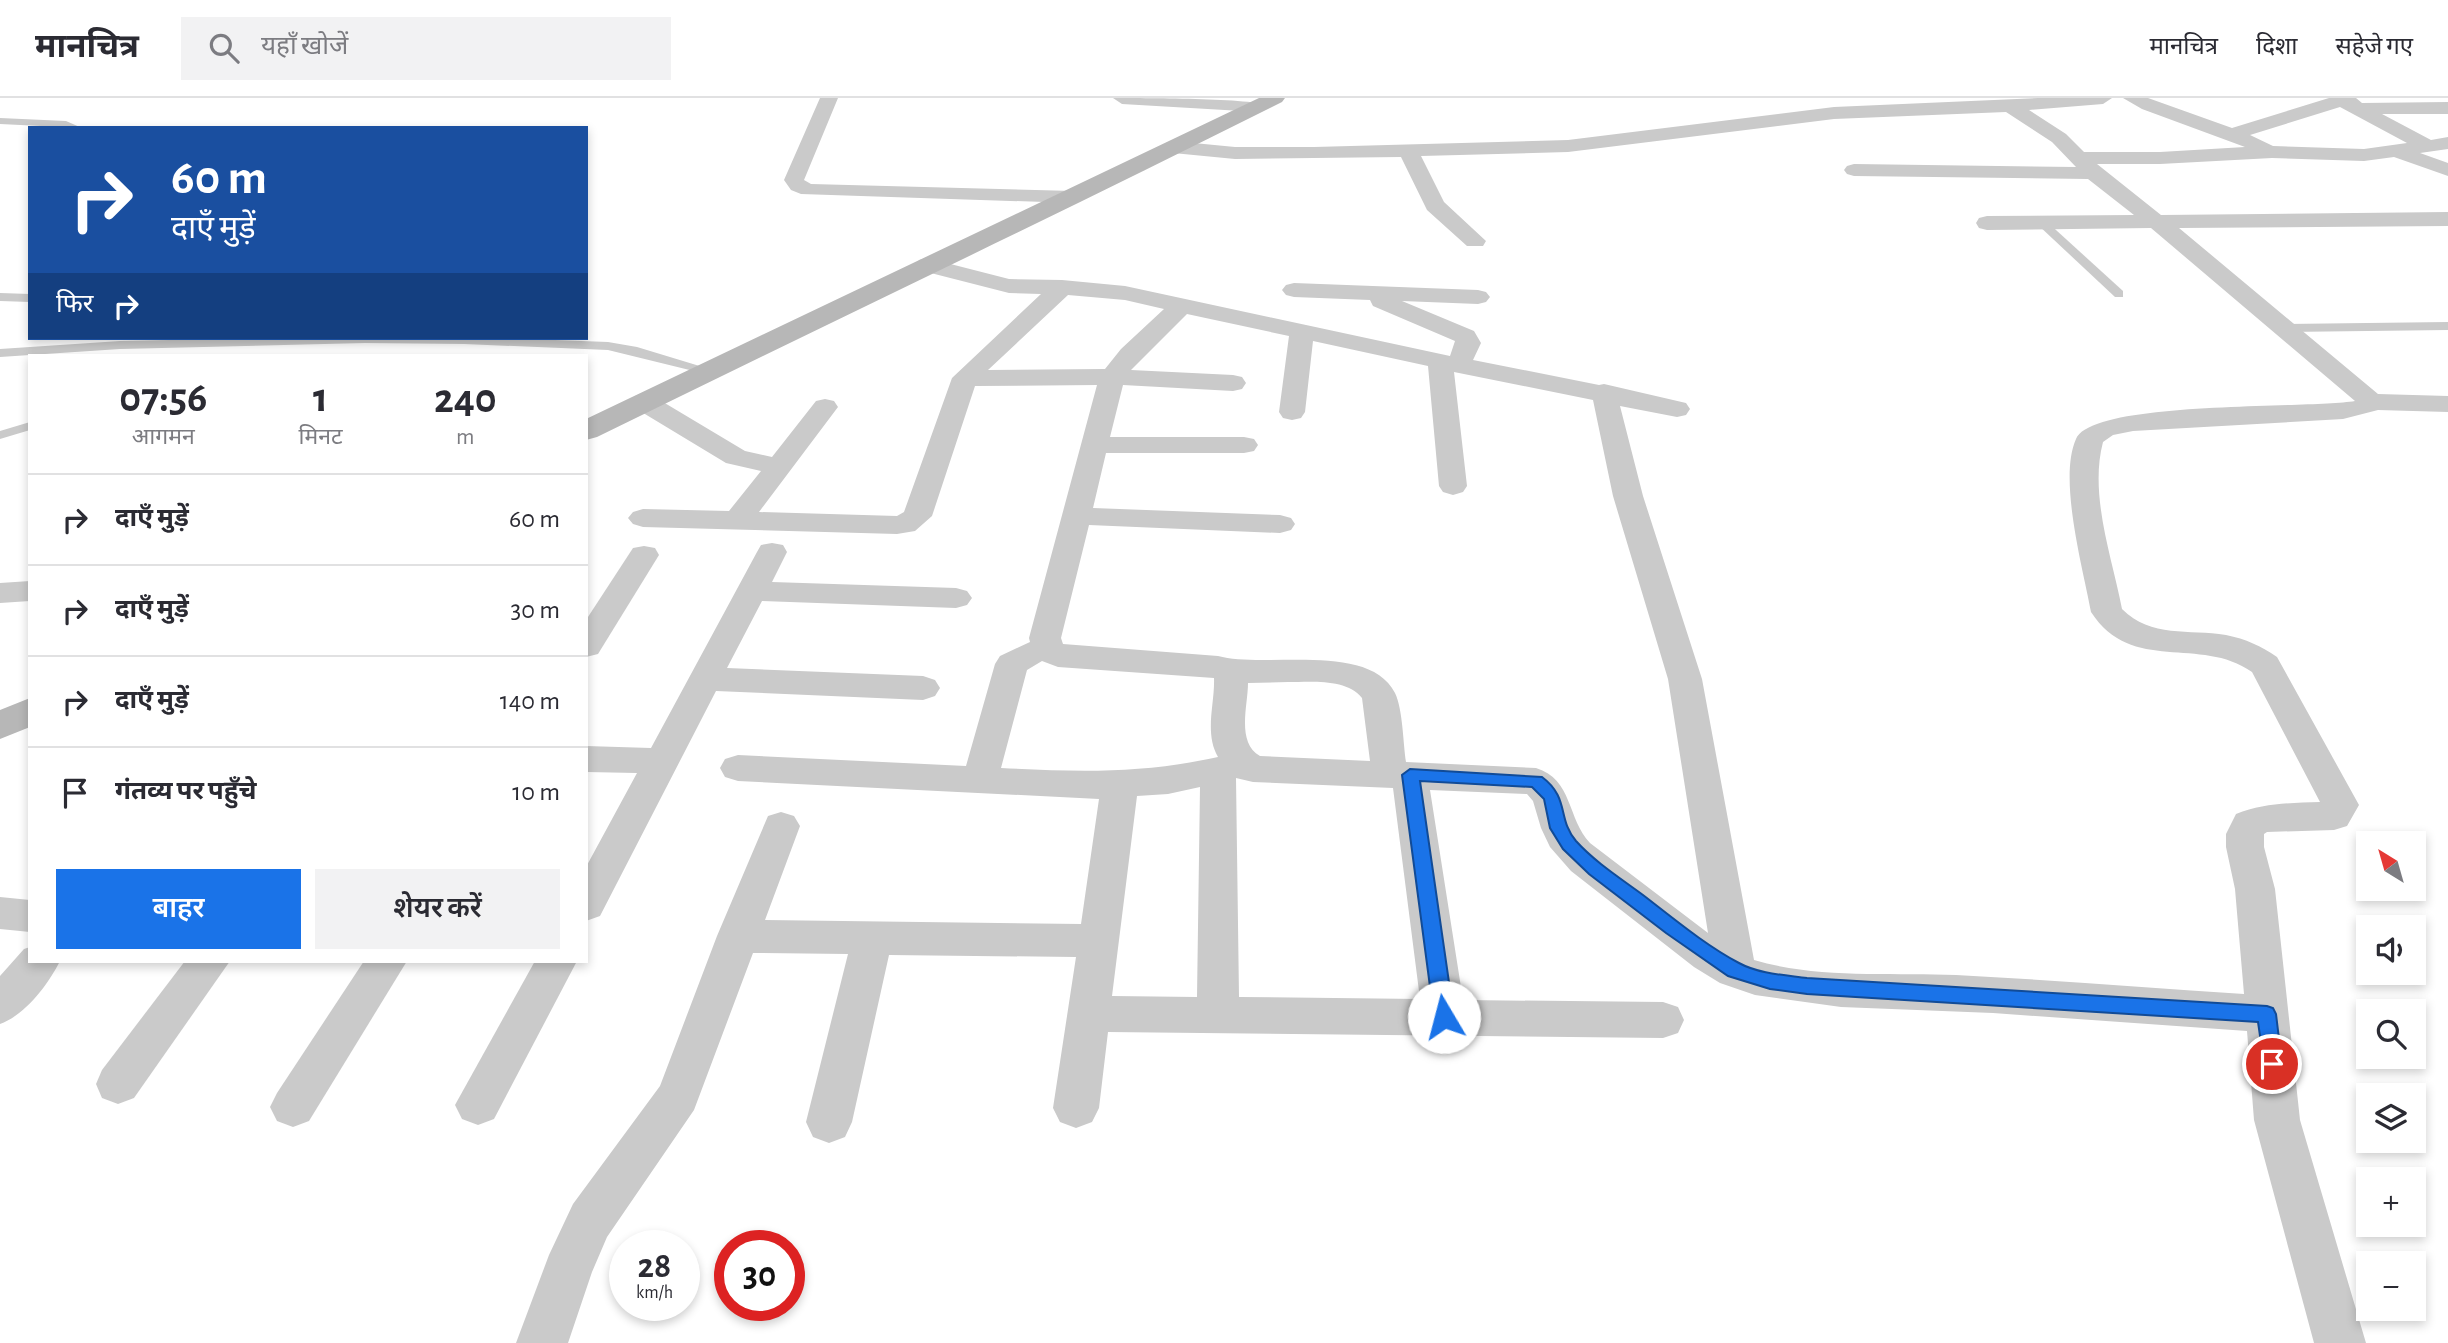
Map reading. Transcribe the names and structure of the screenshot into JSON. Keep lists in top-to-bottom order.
{
  "north": "top left",
  "page": {
    "header": "मानचित्र",
    "search": "यहाँ खोजें",
    "nav": ["मानचित्र", "दिशा", "सहेजे गए"],
    "turn": ["60 m", "दाएँ मुड़ें"],
    "then": "फिर",
    "eta": [
      "07:56",
      "आगमन",
      "1",
      "मिनट",
      "240",
      "m"
    ],
    "list": [
      {
        "name": "दाएँ मुड़ें",
        "value": "60 m"
      },
      {
        "name": "दाएँ मुड़ें",
        "value": "30 m"
      },
      {
        "name": "दाएँ मुड़ें",
        "value": "140 m"
      },
      {
        "name": "गंतव्य पर पहुँचे",
        "value": "10 m"
      }
    ],
    "map_buttons": ["+", "−"],
    "buttons": ["बाहर", "शेयर करें"],
    "speed": "28 km/h",
    "limit": "30"
  }
}
